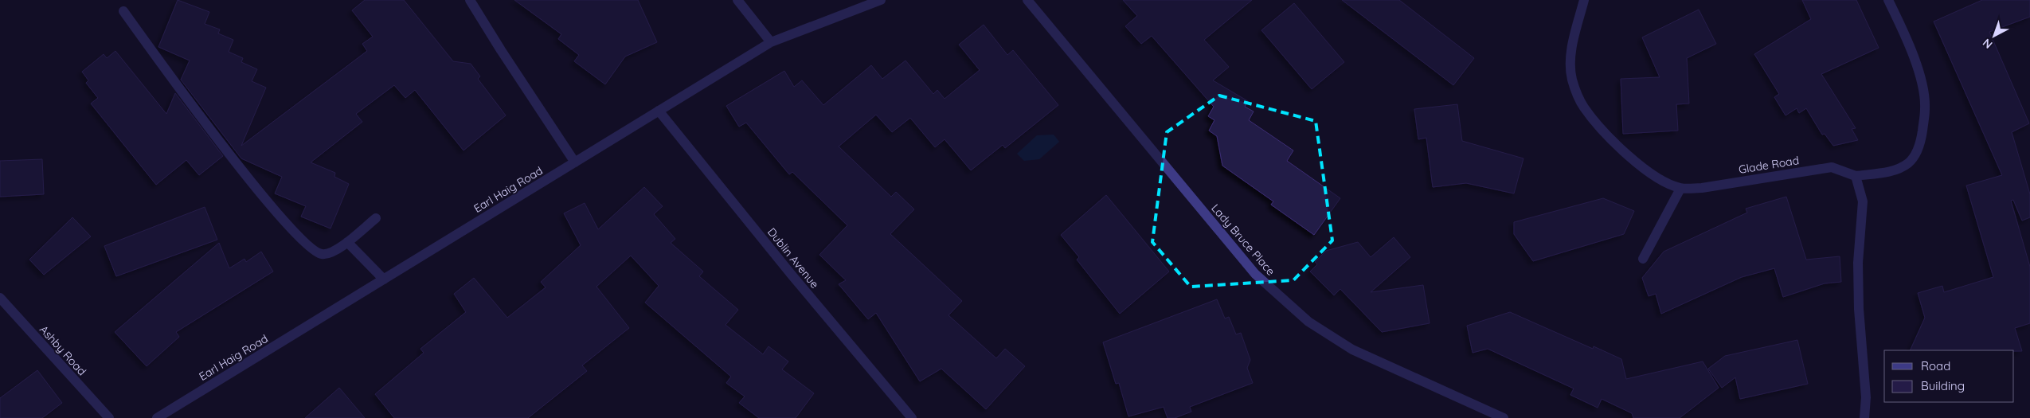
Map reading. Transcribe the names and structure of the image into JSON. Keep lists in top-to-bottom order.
{
  "streets": {
    "street": [
      "Glade Road",
      "Earl Haig Road",
      "Lady Bruce Place",
      "Dublin Avenue",
      "Ashby Road"
    ]
  },
  "crossings": [
    ["Earl Haig Road", "Dublin Avenue"]
  ],
  "legend": ["Road", "Building"],
  "north": "bottom left"
}
